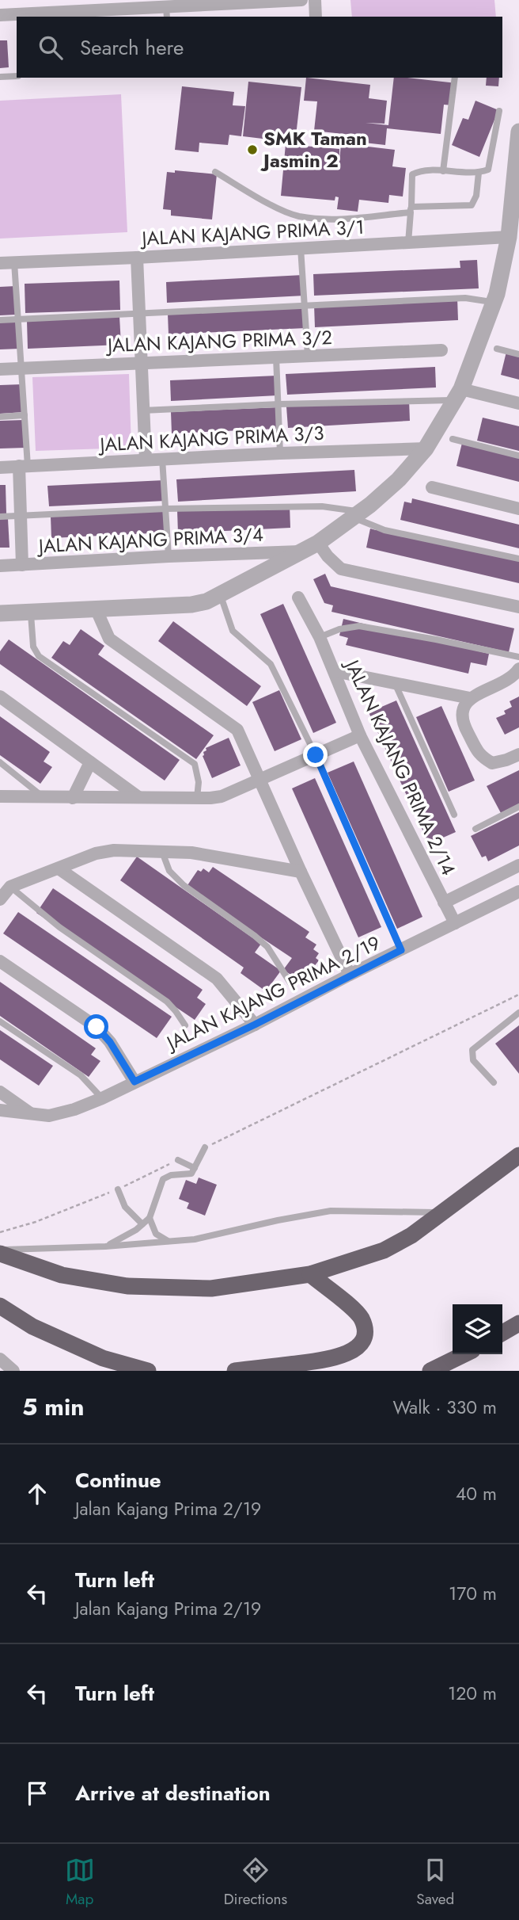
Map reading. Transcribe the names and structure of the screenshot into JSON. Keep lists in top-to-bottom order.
{
  "streets": {
    "street": [
      "JALAN KAJANG PRIMA 3/1",
      "JALAN KAJANG PRIMA 3/2",
      "JALAN KAJANG PRIMA 3/3",
      "JALAN KAJANG PRIMA 3/4",
      "JALAN KAJANG PRIMA 2/14",
      "JALAN KAJANG PRIMA 2/19"
    ]
  },
  "crossings": [
    ["JALAN KAJANG PRIMA 2/14", "JALAN KAJANG PRIMA 2/19"]
  ],
  "places": ["SMK Taman Jasmin 2"],
  "page": {
    "search": "Search here",
    "heading": ["5 min", "Walk · 330 m"],
    "list": [
      ["Continue", "Jalan Kajang Prima 2/19", "40 m"],
      ["Turn left", "Jalan Kajang Prima 2/19", "170 m"],
      ["Turn left", "120 m"],
      "Arrive at destination"
    ],
    "nav": ["Map", "Directions", "Saved"]
  }
}
